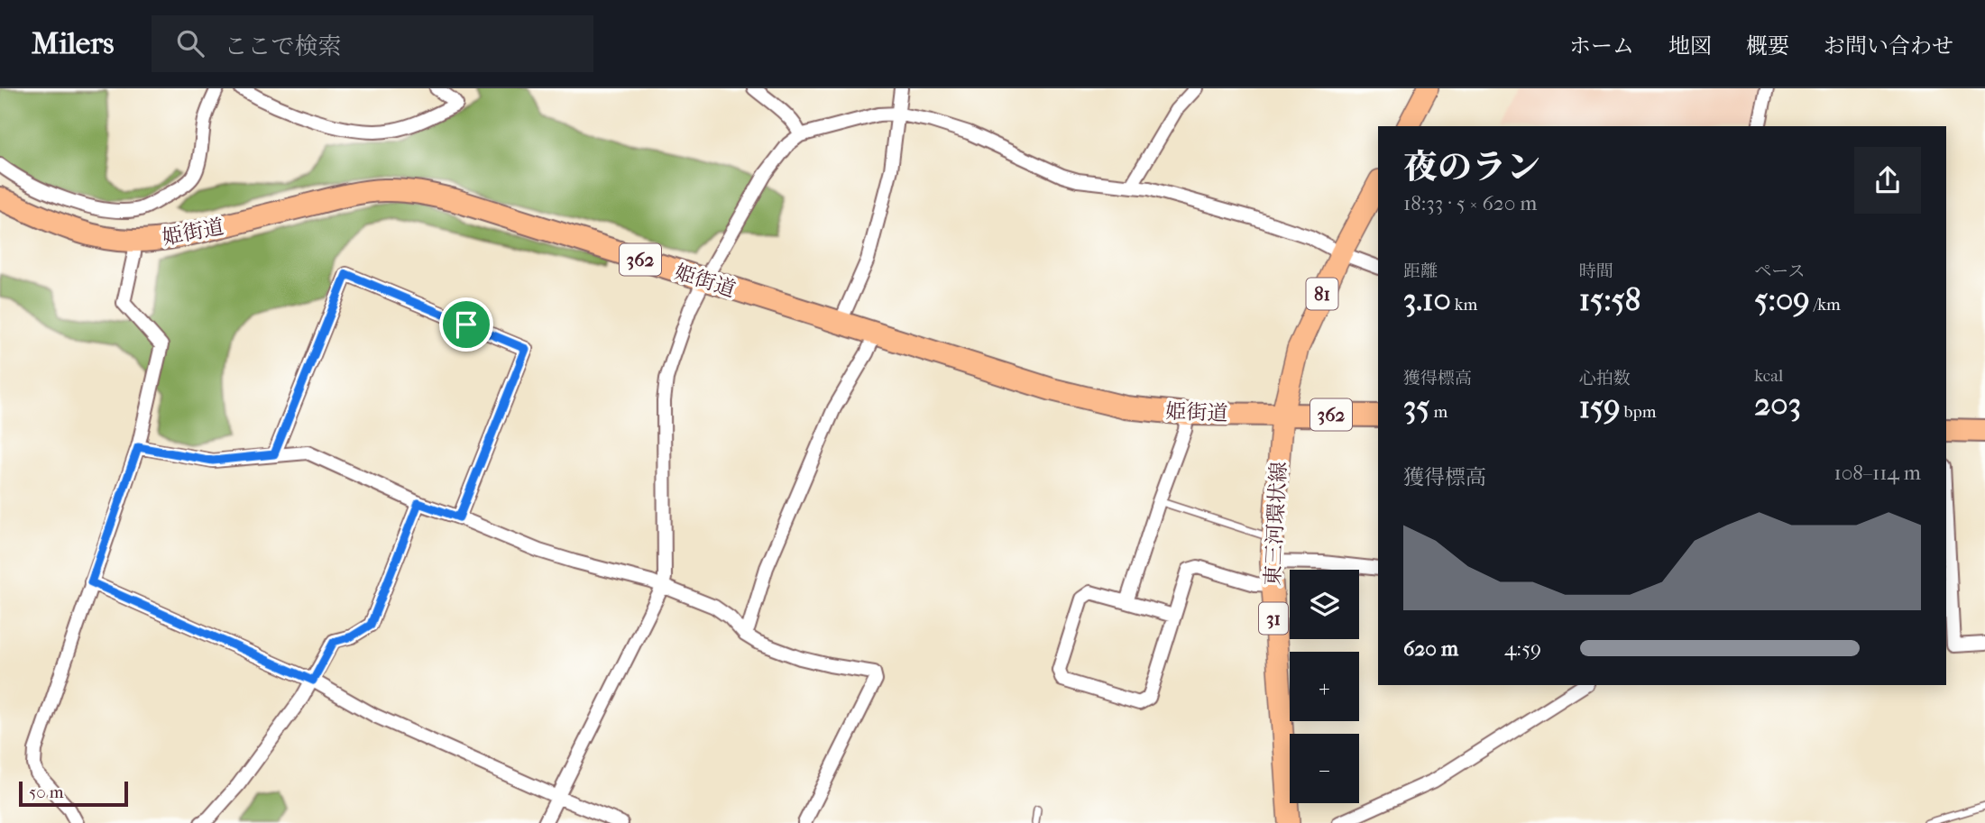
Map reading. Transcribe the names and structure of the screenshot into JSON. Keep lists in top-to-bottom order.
{
  "streets": {
    "highway": ["姫街道", "362"],
    "main road": ["81", "東三河環状線", "31"]
  },
  "crossings": [
    ["姫街道", "81"],
    ["姫街道", "東三河環状線"],
    ["81", "東三河環状線"]
  ],
  "scale_bar": "50 m",
  "page": {
    "header": "Milers",
    "search": "ここで検索",
    "nav": [
      "ホーム",
      "地図",
      "概要",
      "お問い合わせ"
    ],
    "heading": ["夜のラン", "18:33 · 5 × 620 m"],
    "stats": [
      ["距離", "3.10 km"],
      ["時間", "15:58"],
      ["ペース", "5:09 /km"],
      ["獲得標高", "35 m"],
      ["心拍数", "159 bpm"],
      ["kcal", "203"]
    ],
    "chart": ["獲得標高", "108–114 m"],
    "map_buttons": ["+", "−"],
    "list": [
      {
        "name": "620 m",
        "note": "4:59"
      }
    ],
    "scale": "50 m"
  }
}
